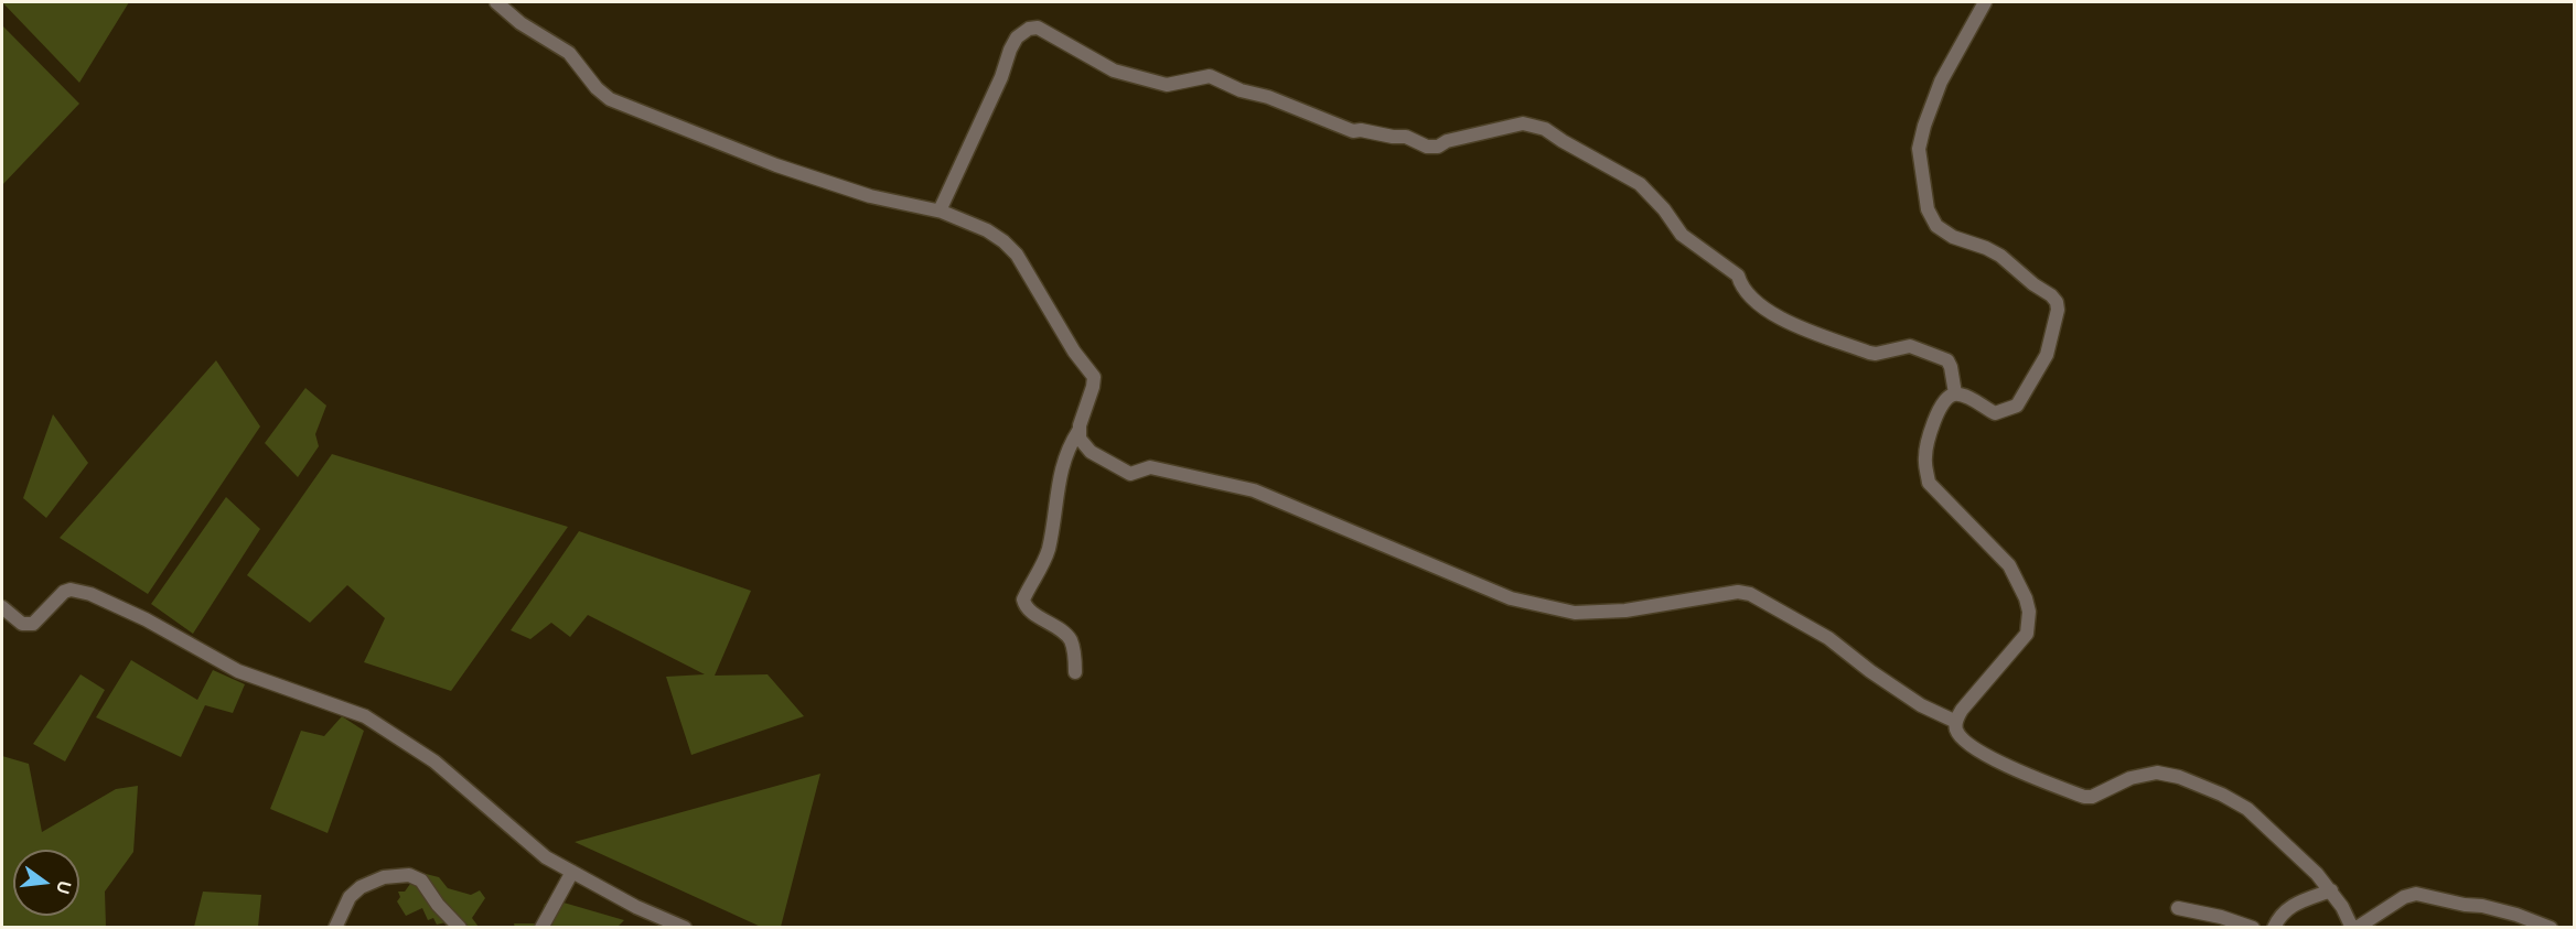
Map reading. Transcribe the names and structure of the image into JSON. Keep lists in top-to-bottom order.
{
  "north": "right"
}
